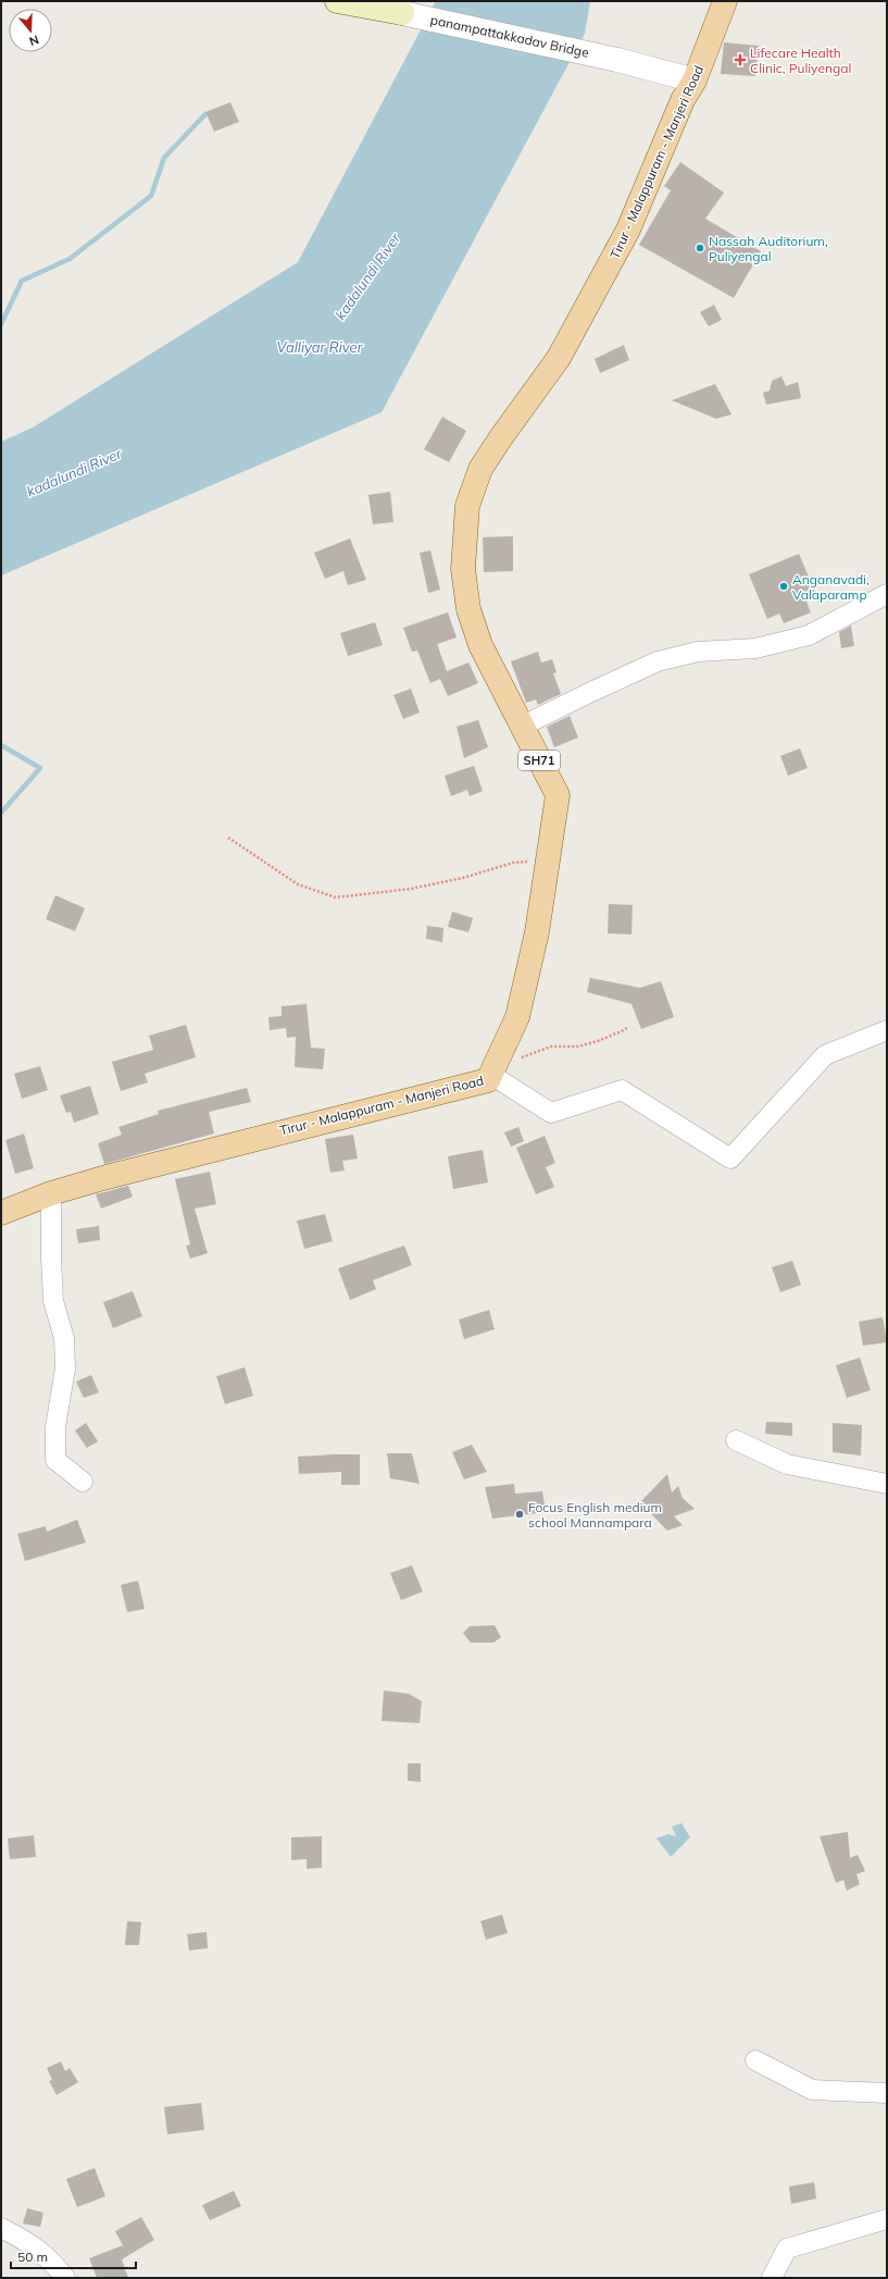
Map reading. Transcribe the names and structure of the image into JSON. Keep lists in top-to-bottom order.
{
  "streets": {
    "main road": ["Tirur - Malappuram - Manjeri Road", "SH71"],
    "street": ["panampattakkadav Bridge"]
  },
  "crossings": [
    ["panampattakkadav Bridge", "Tirur - Malappuram - Manjeri Road"]
  ],
  "water": ["kadalundi River", "Valliyar River"],
  "places": {
    "health": ["Lifecare Health Clinic, Puliyengal"],
    "other": ["Nassah Auditorium, Puliyengal", "Anganavadi, Valaparamp", "Focus English medium school Mannampara"]
  },
  "scale_bar": "50 m",
  "north": "bottom"
}
